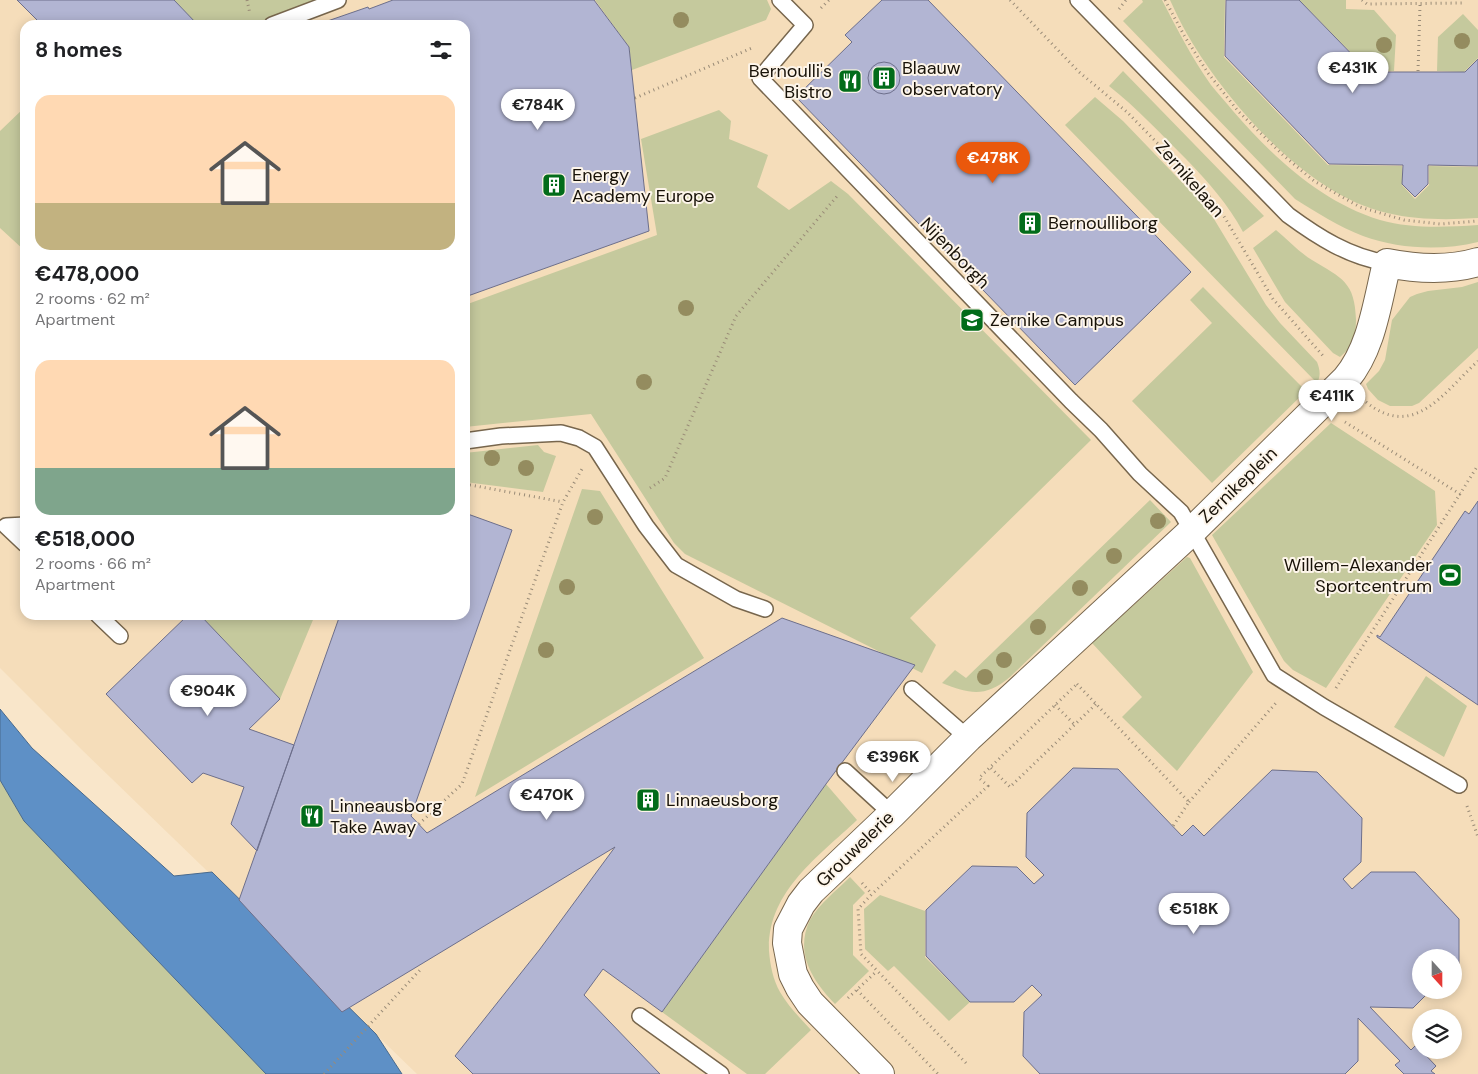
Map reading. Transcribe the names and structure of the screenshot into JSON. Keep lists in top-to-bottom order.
{
  "streets": {
    "street": ["Zernikeplein", "Grouwelerie"],
    "lane": ["Nijenborgh"],
    "path": ["Zernikelaan"]
  },
  "crossings": [
    ["Zernikelaan", "Zernikeplein"],
    ["Nijenborgh", "Zernikeplein"],
    ["Nijenborgh", "Grouwelerie"],
    ["Zernikeplein", "Grouwelerie"]
  ],
  "places": {
    "building": [
      "Blaauw observatory",
      "Energy Academy Europe",
      "Bernoulliborg",
      "Linnaeusborg"
    ],
    "restaurant": ["Bernoulli's Bistro", "Linneausborg Take Away"],
    "school or university": ["Zernike Campus"],
    "sports": ["Willem-Alexander Sportcentrum"]
  },
  "north": "bottom",
  "page": {
    "heading": "8 homes",
    "price": [
      "€431K",
      "€784K",
      "€478K",
      "€411K",
      "€904K",
      "€396K",
      "€470K",
      "€518K"
    ],
    "list": [
      {
        "name": "€478,000",
        "note": "2 rooms · 62 m² · Apartment"
      },
      {
        "name": "€518,000",
        "note": "2 rooms · 66 m² · Apartment"
      }
    ]
  }
}
